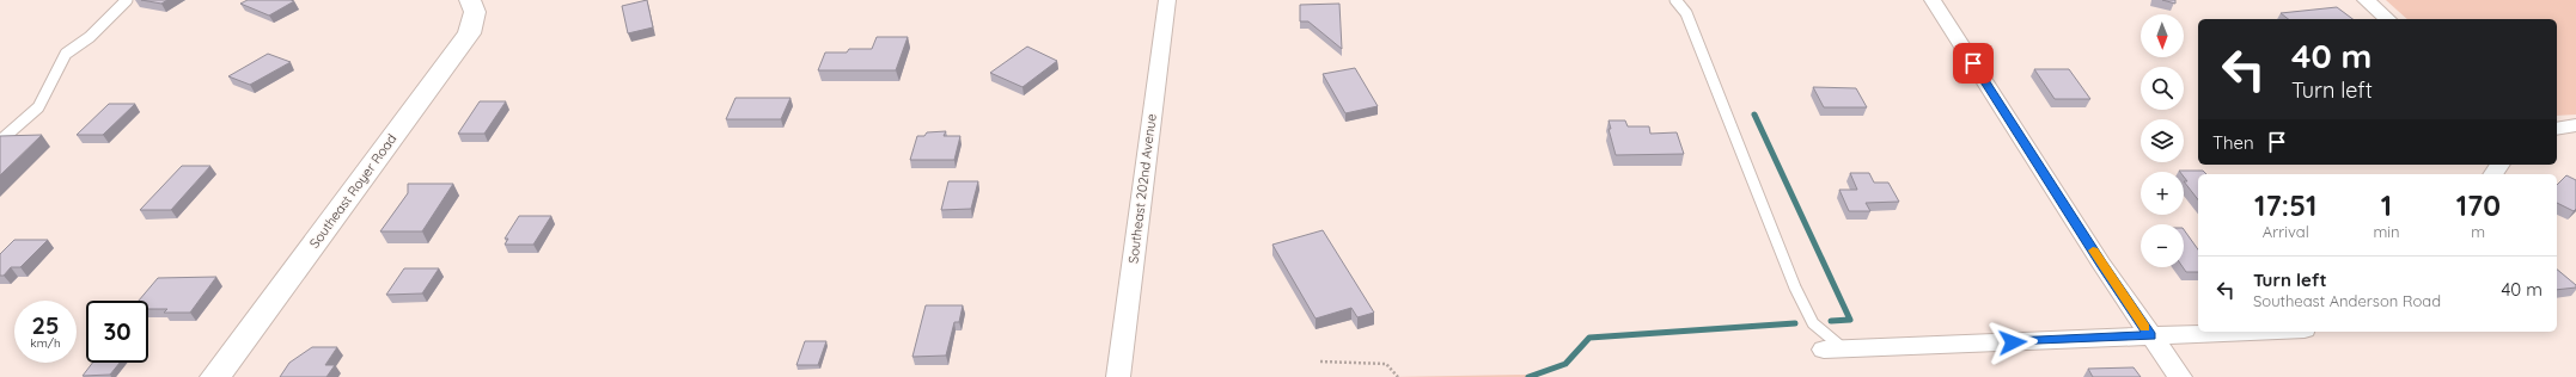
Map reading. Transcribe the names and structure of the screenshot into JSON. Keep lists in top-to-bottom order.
{
  "streets": {
    "street": ["Southeast 202nd Avenue", "Southeast Royer Road"]
  },
  "north": "bottom",
  "page": {
    "map_buttons": ["+", "−"],
    "turn": ["40 m", "Turn left"],
    "then": "Then",
    "eta": [
      "17:51",
      "Arrival",
      "1",
      "min",
      "170",
      "m"
    ],
    "list": [
      {
        "name": "Turn left",
        "note": "Southeast Anderson Road",
        "value": "40 m"
      }
    ],
    "speed": "25 km/h",
    "limit": "30"
  }
}
